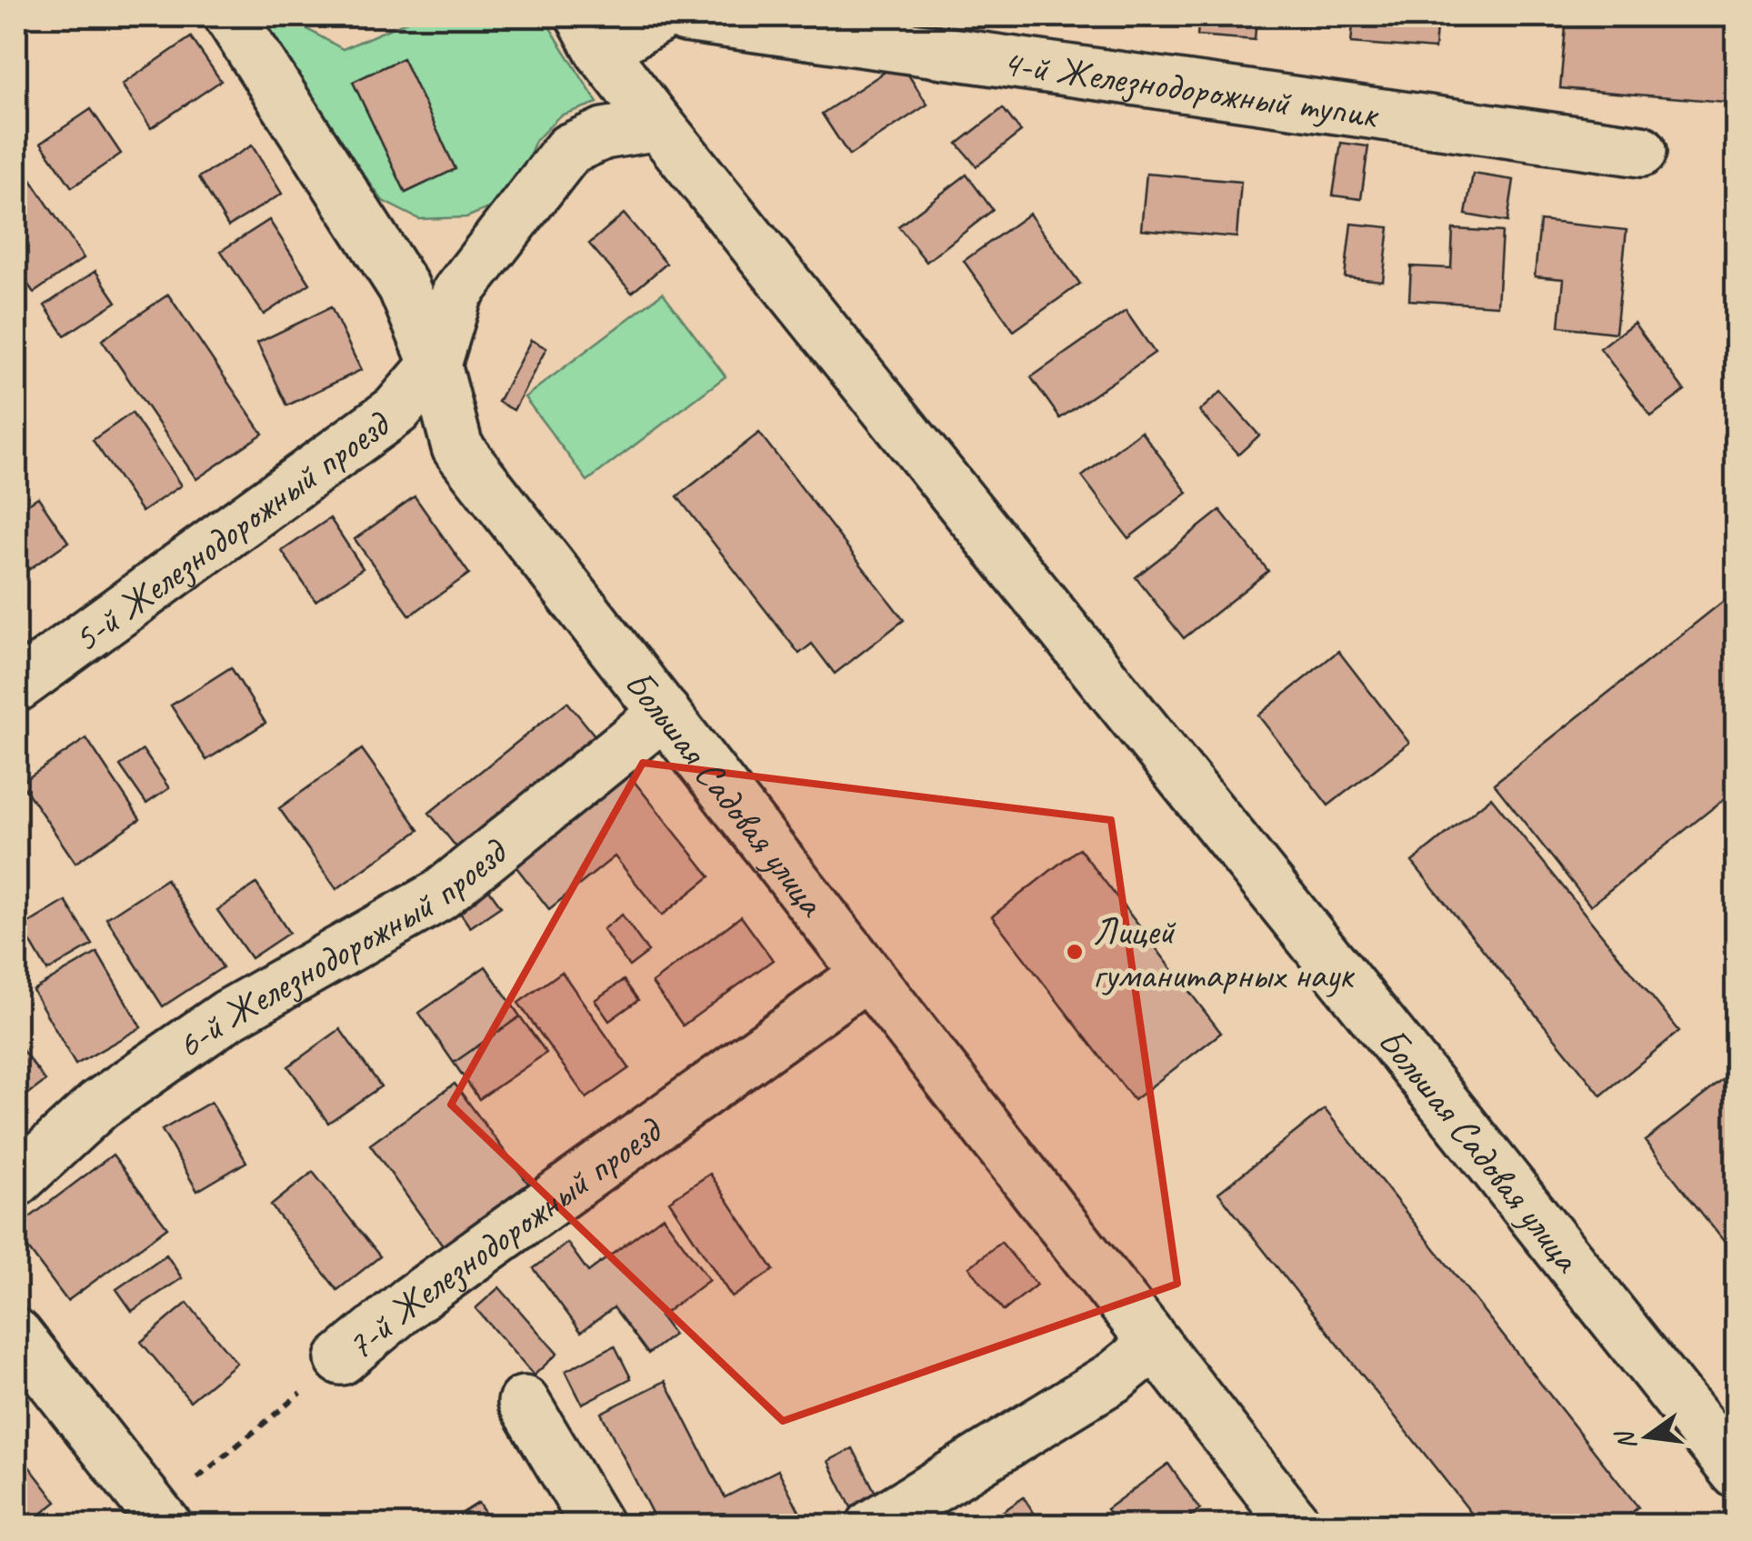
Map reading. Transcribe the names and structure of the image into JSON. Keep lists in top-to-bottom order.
{
  "streets": {
    "street": [
      "4-й Железнодорожный тупик",
      "5-й Железнодорожный проезд",
      "Большая Садовая улица",
      "6-й Железнодорожный проезд",
      "7-й Железнодорожный проезд"
    ]
  },
  "crossings": [
    ["5-й Железнодорожный проезд", "Большая Садовая улица"],
    ["Большая Садовая улица", "6-й Железнодорожный проезд"],
    ["Большая Садовая улица", "7-й Железнодорожный проезд"]
  ],
  "places": ["Лицей гуманитарных наук"],
  "north": "left"
}
